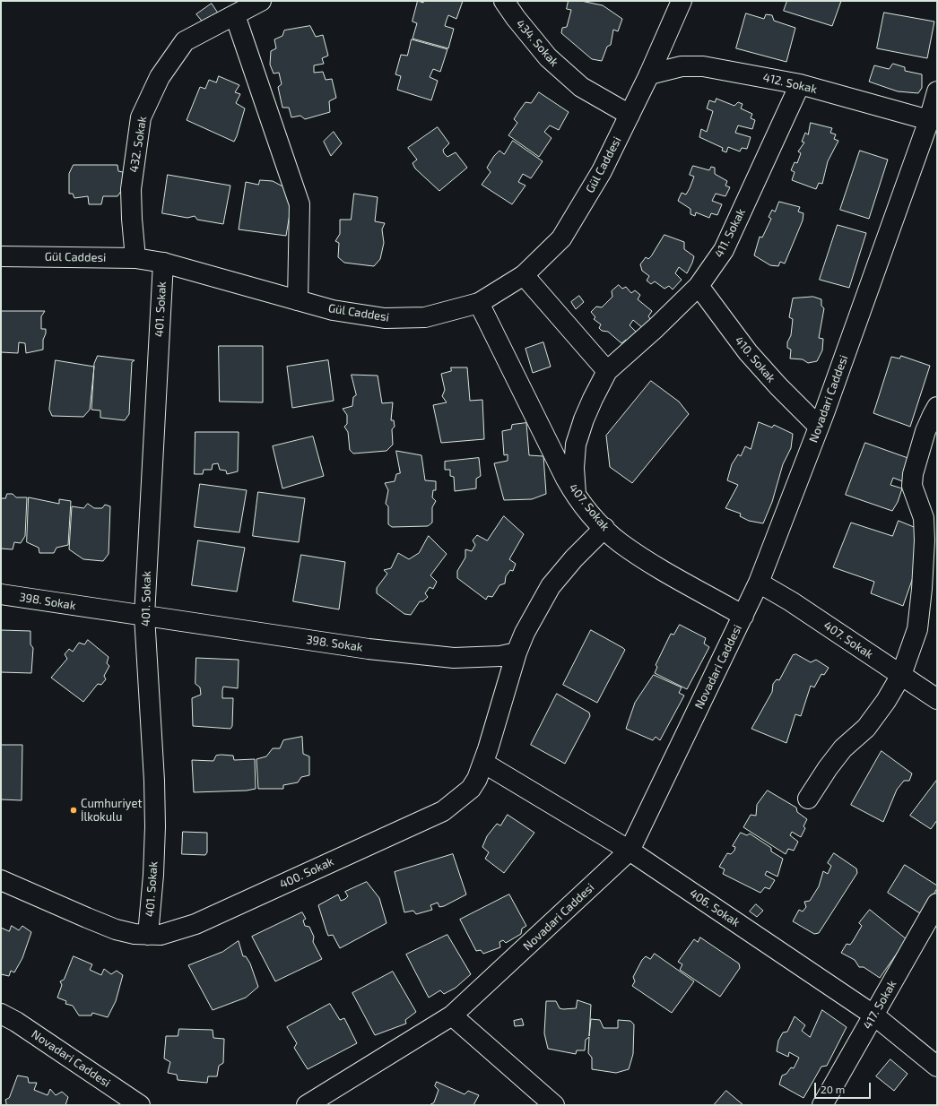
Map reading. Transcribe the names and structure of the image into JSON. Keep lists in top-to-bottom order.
{
  "streets": {
    "street": [
      "434. Sokak",
      "412. Sokak",
      "432. Sokak",
      "Gül Caddesi",
      "411. Sokak",
      "401. Sokak",
      "410. Sokak",
      "Novadari Caddesi",
      "407. Sokak",
      "398. Sokak",
      "400. Sokak",
      "406. Sokak",
      "417. Sokak"
    ]
  },
  "crossings": [
    ["434. Sokak", "Gül Caddesi"],
    ["412. Sokak", "Gül Caddesi"],
    ["412. Sokak", "411. Sokak"],
    ["412. Sokak", "Novadari Caddesi"],
    ["432. Sokak", "Gül Caddesi"],
    ["Gül Caddesi", "401. Sokak"],
    ["Gül Caddesi", "407. Sokak"],
    ["411. Sokak", "410. Sokak"],
    ["411. Sokak", "407. Sokak"],
    ["401. Sokak", "398. Sokak"],
    ["401. Sokak", "400. Sokak"],
    ["410. Sokak", "Novadari Caddesi"],
    ["Novadari Caddesi", "407. Sokak"],
    ["Novadari Caddesi", "406. Sokak"],
    ["398. Sokak", "400. Sokak"],
    ["400. Sokak", "406. Sokak"],
    ["406. Sokak", "417. Sokak"]
  ],
  "places": ["Cumhuriyet İlkokulu"],
  "scale_bar": "20 m"
}
